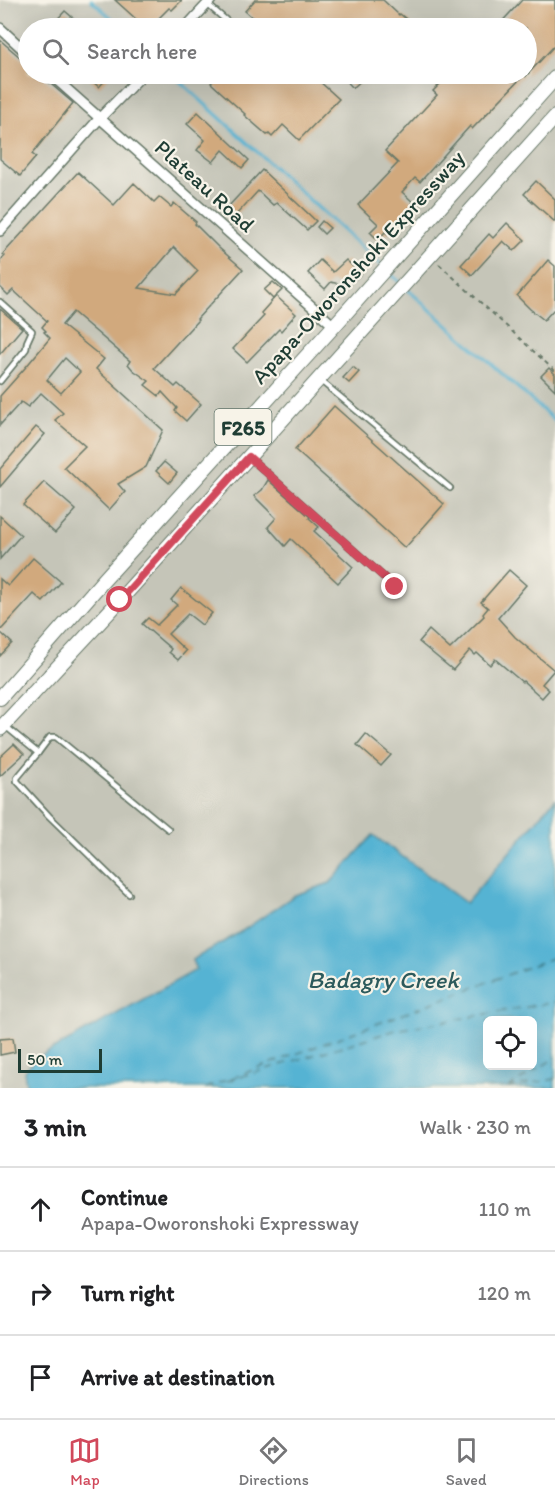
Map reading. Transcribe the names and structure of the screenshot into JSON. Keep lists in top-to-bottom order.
{
  "streets": {
    "main road": ["Apapa-Oworonshoki Expressway", "F265"],
    "street": ["Plateau Road"]
  },
  "crossings": [
    ["Plateau Road", "Apapa-Oworonshoki Expressway"]
  ],
  "water": ["Badagry Creek"],
  "scale_bar": "50 m",
  "page": {
    "search": "Search here",
    "scale": "50 m",
    "heading": ["3 min", "Walk · 230 m"],
    "list": [
      ["Continue", "Apapa-Oworonshoki Expressway", "110 m"],
      ["Turn right", "120 m"],
      "Arrive at destination"
    ],
    "nav": ["Map", "Directions", "Saved"]
  }
}
